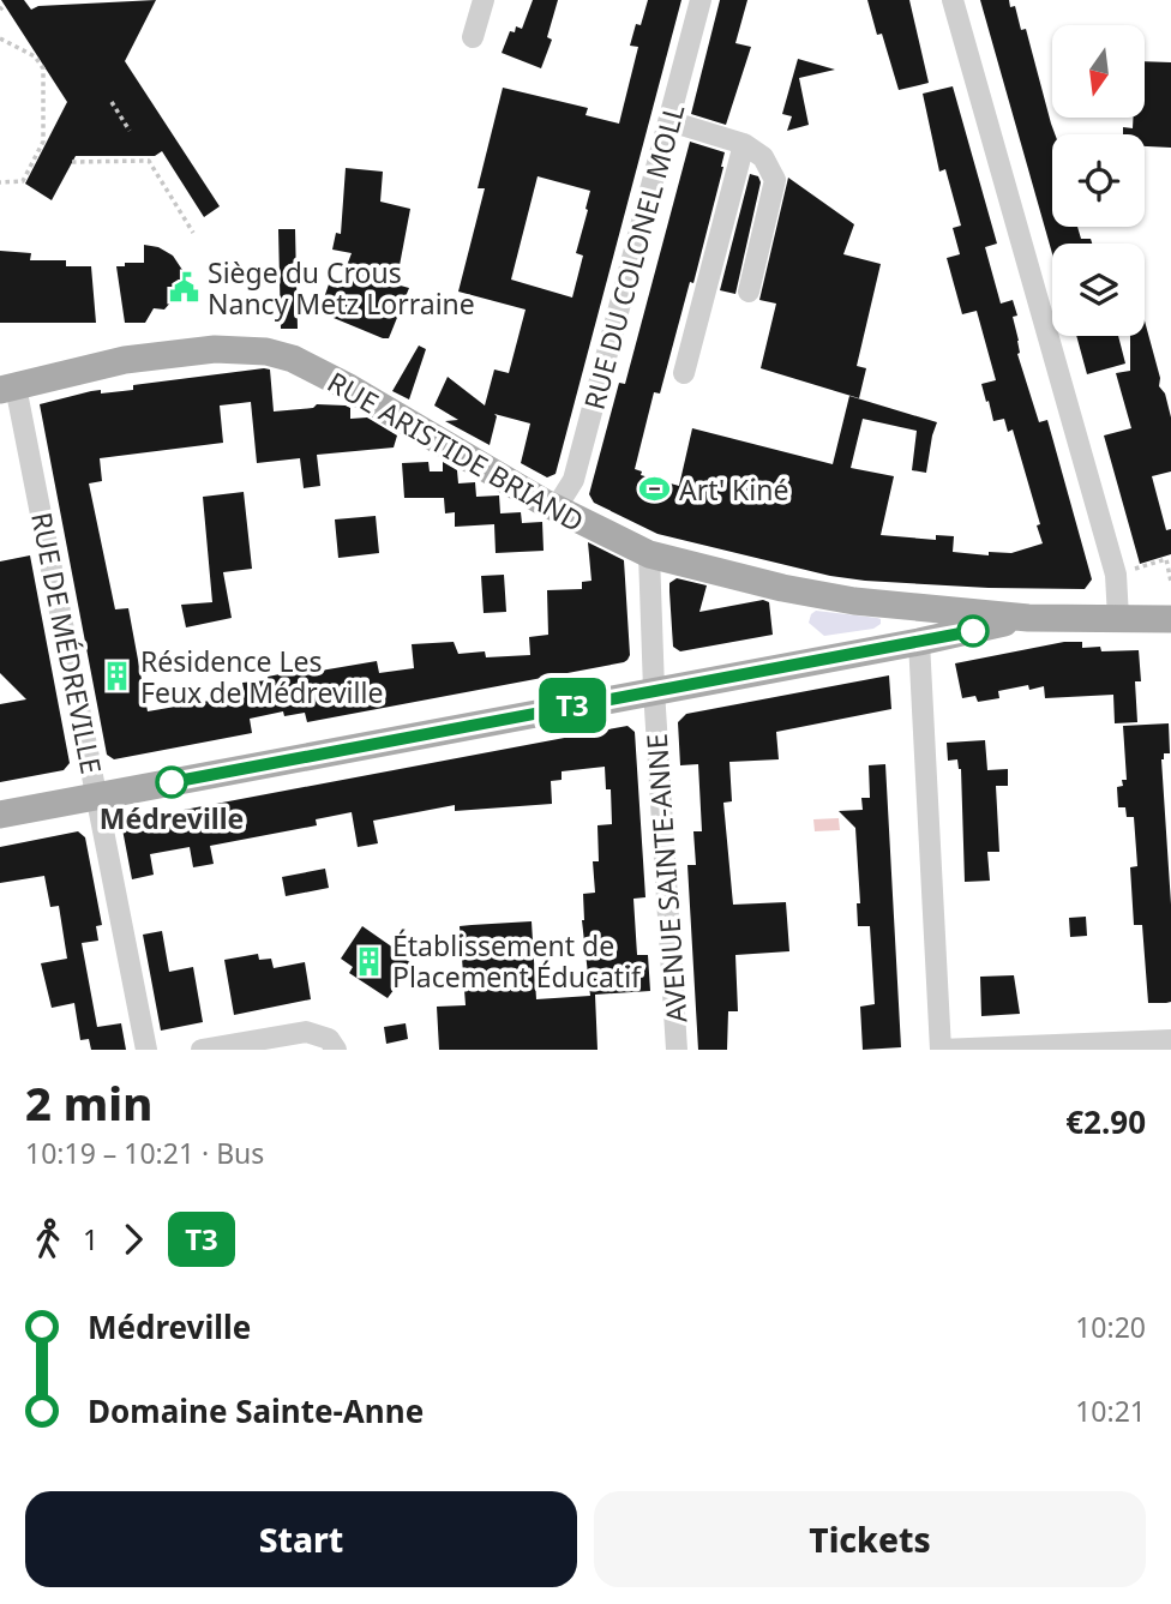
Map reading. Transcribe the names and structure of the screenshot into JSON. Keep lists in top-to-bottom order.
{
  "streets": {
    "main road": ["RUE ARISTIDE BRIAND"],
    "street": ["RUE DU COLONEL MOLL", "RUE DE MÉDREVILLE", "AVENUE SAINTE-ANNE"]
  },
  "crossings": [
    ["RUE DU COLONEL MOLL", "RUE ARISTIDE BRIAND"],
    ["RUE ARISTIDE BRIAND", "RUE DE MÉDREVILLE"],
    ["RUE ARISTIDE BRIAND", "AVENUE SAINTE-ANNE"]
  ],
  "places": {
    "public building": ["Siège du Crous Nancy Metz Lorraine"],
    "sports": ["Art' Kiné"],
    "building": ["Résidence Les Feux de Médreville", "Établissement de Placement Éducatif"],
    "other": ["Médreville"]
  },
  "lines": ["bus line T3"],
  "north": "bottom",
  "page": {
    "on_map": "T3",
    "heading": ["2 min", "10:19 – 10:21 · Bus", "€2.90"],
    "legs": ["1", "T3"],
    "list": [
      {
        "name": "Médreville",
        "value": "10:20"
      },
      {
        "name": "Domaine Sainte-Anne",
        "value": "10:21"
      }
    ],
    "buttons": ["Start", "Tickets"]
  }
}
